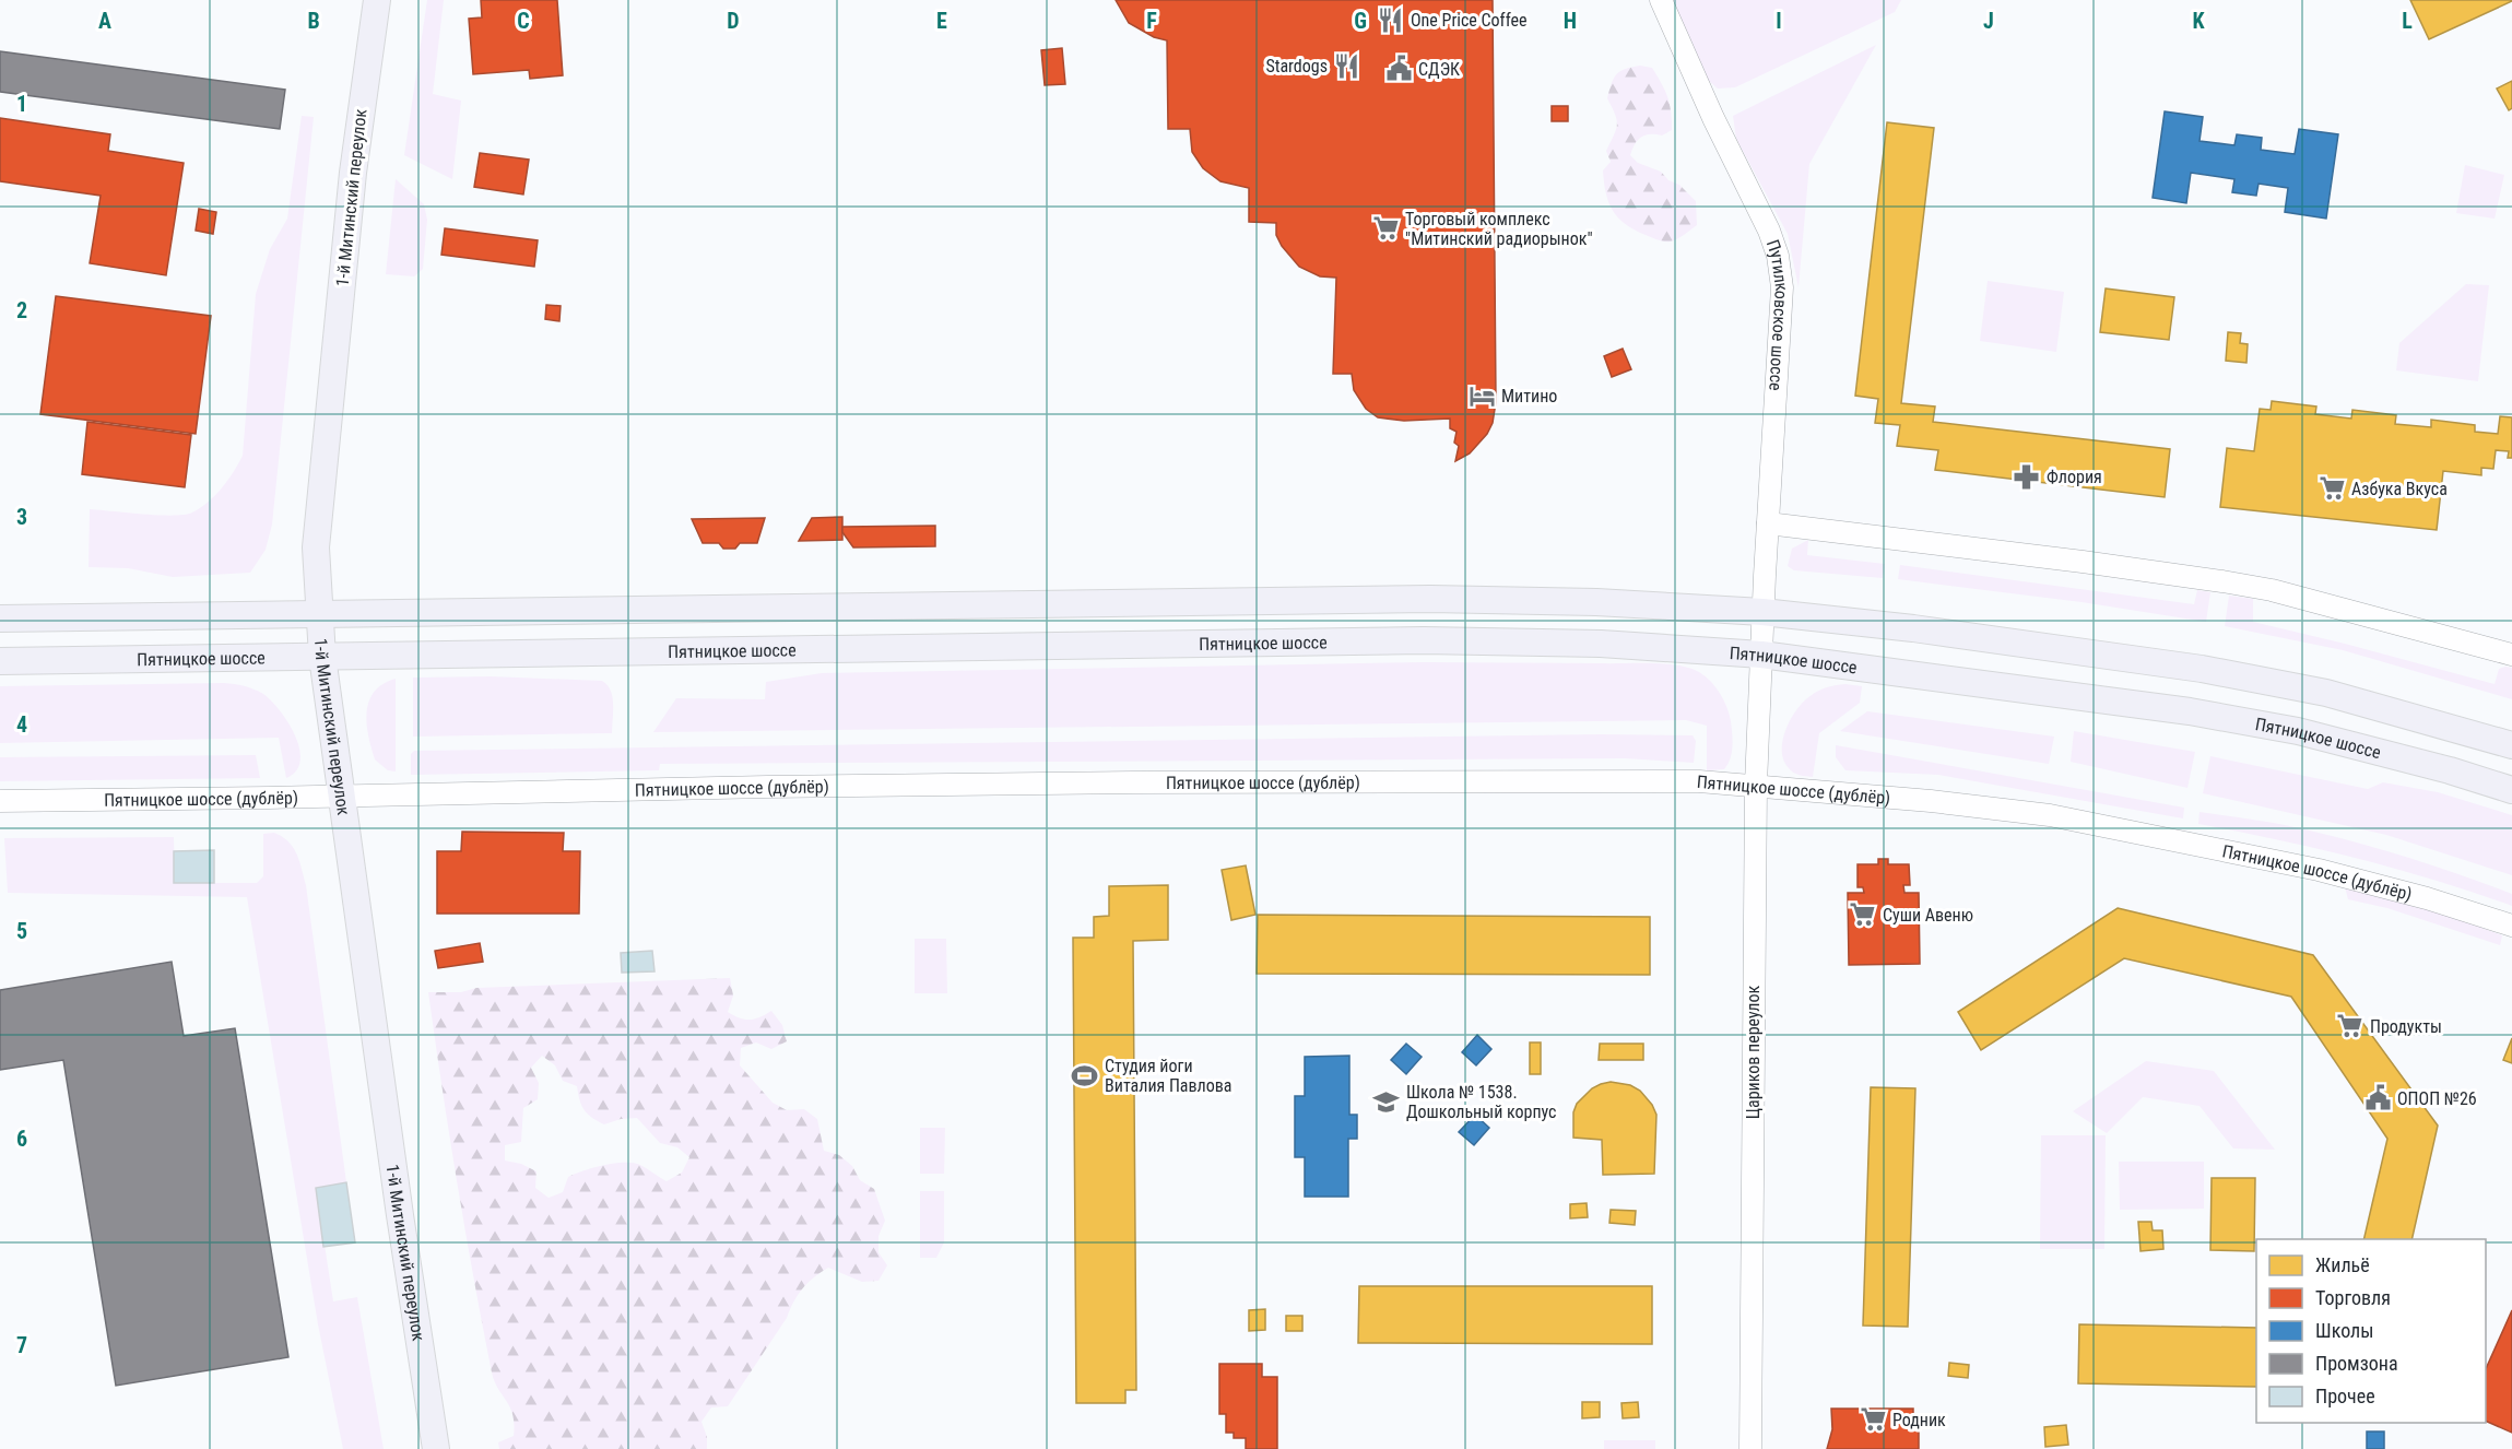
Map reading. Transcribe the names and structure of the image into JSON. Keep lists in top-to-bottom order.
{
  "streets": {
    "main road": ["1-й Митинский переулок", "Пятницкое шоссе"],
    "street": ["Путилковское шоссе", "Пятницкое шоссе (дублёр)", "Цариков переулок"]
  },
  "crossings": [
    ["1-й Митинский переулок", "Пятницкое шоссе"],
    ["1-й Митинский переулок", "Пятницкое шоссе (дублёр)"],
    ["Путилковское шоссе", "Пятницкое шоссе"],
    ["Путилковское шоссе", "Цариков переулок"],
    ["Пятницкое шоссе", "Цариков переулок"],
    ["Пятницкое шоссе (дублёр)", "Цариков переулок"]
  ],
  "places": {
    "restaurant": ["One Price Coffee", "Stardogs"],
    "public building": ["СДЭК", "ОПОП №26"],
    "supermarket": [
      "Торговый комплекс \"Митинский радиорынок\"",
      "Азбука Вкуса",
      "Суши Авеню",
      "Продукты",
      "Родник"
    ],
    "hotel": ["Митино"],
    "pharmacy": ["Флория"],
    "sports": ["Студия йоги Виталия Павлова"],
    "school or university": ["Школа № 1538. Дошкольный корпус"]
  },
  "legend": [
    "Жильё",
    "Торговля",
    "Школы",
    "Промзона",
    "Прочее"
  ],
  "grid": {
    "columns": [
      "A",
      "B",
      "C",
      "D",
      "E",
      "F",
      "G",
      "H",
      "I",
      "J",
      "K",
      "L"
    ],
    "rows": [
      "1",
      "2",
      "3",
      "4",
      "5",
      "6",
      "7"
    ]
  }
}
